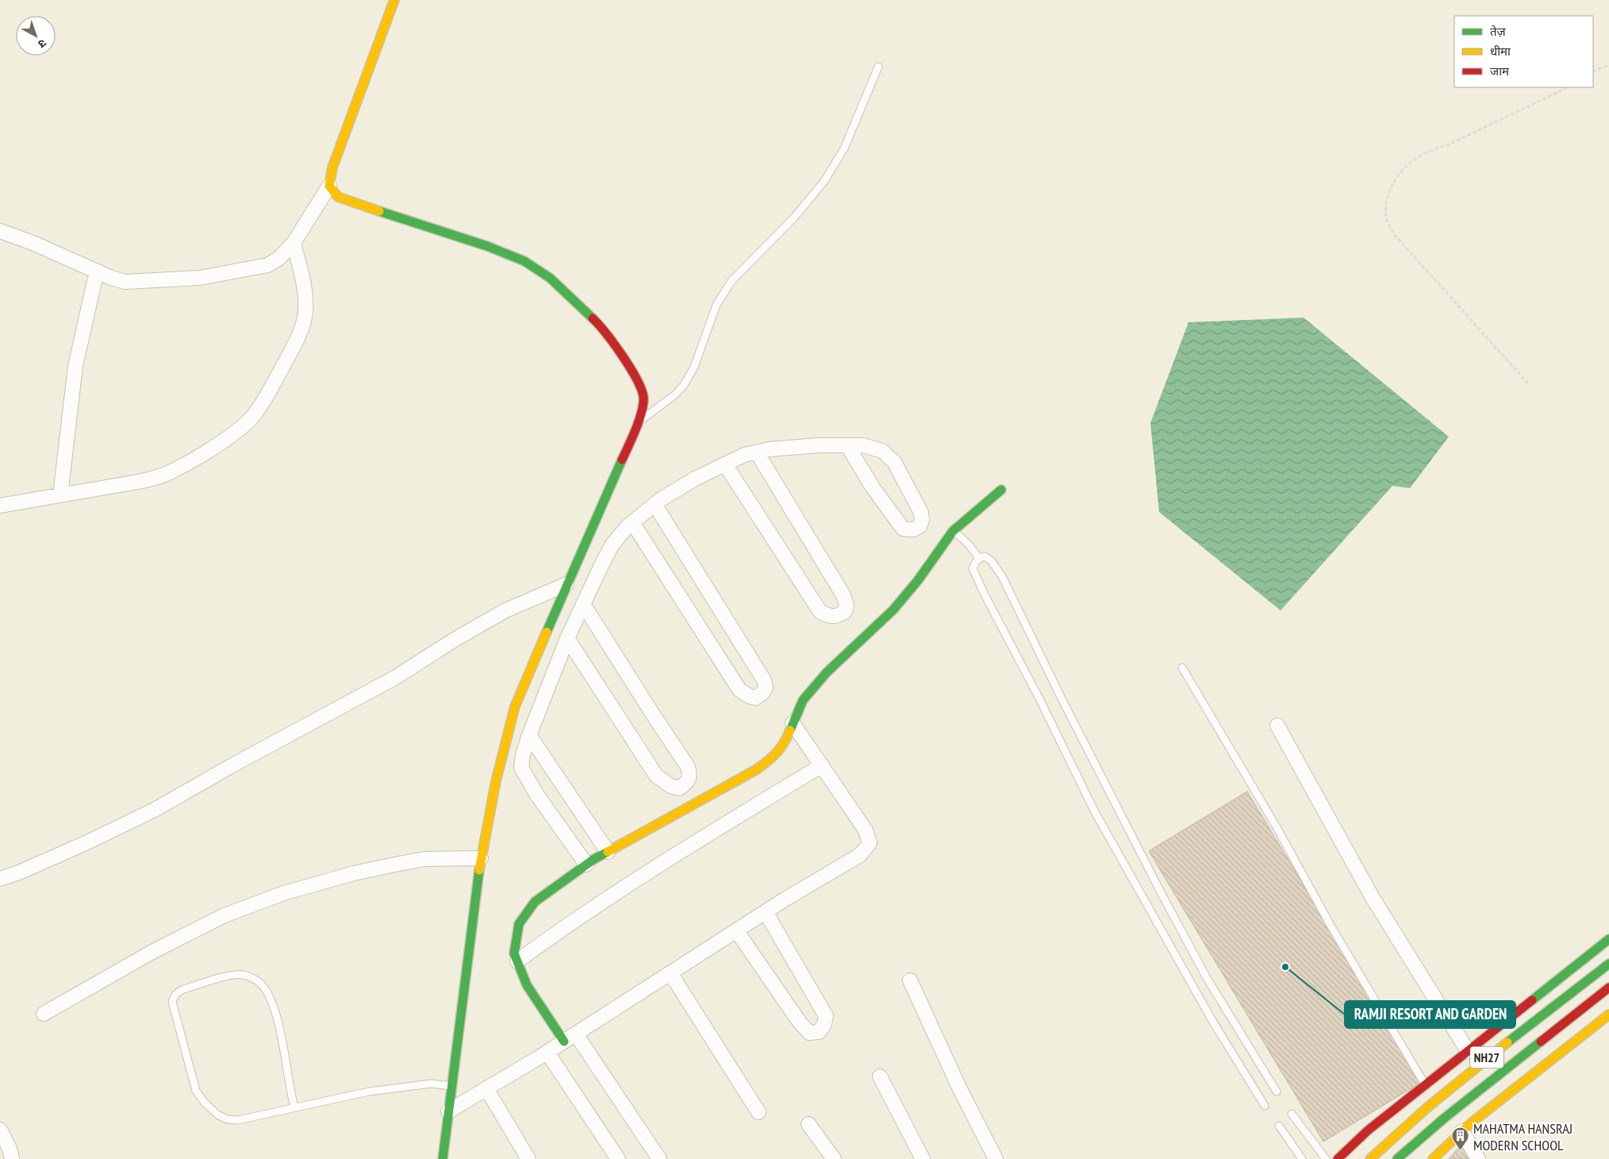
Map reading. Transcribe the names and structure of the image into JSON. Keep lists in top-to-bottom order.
{
  "streets": {
    "main road": ["NH27"]
  },
  "places": {
    "other": ["RAMJI RESORT AND GARDEN"],
    "building": ["MAHATMA HANSRAJ MODERN SCHOOL"]
  },
  "legend": ["तेज़", "धीमा", "जाम"],
  "north": "bottom right"
}
